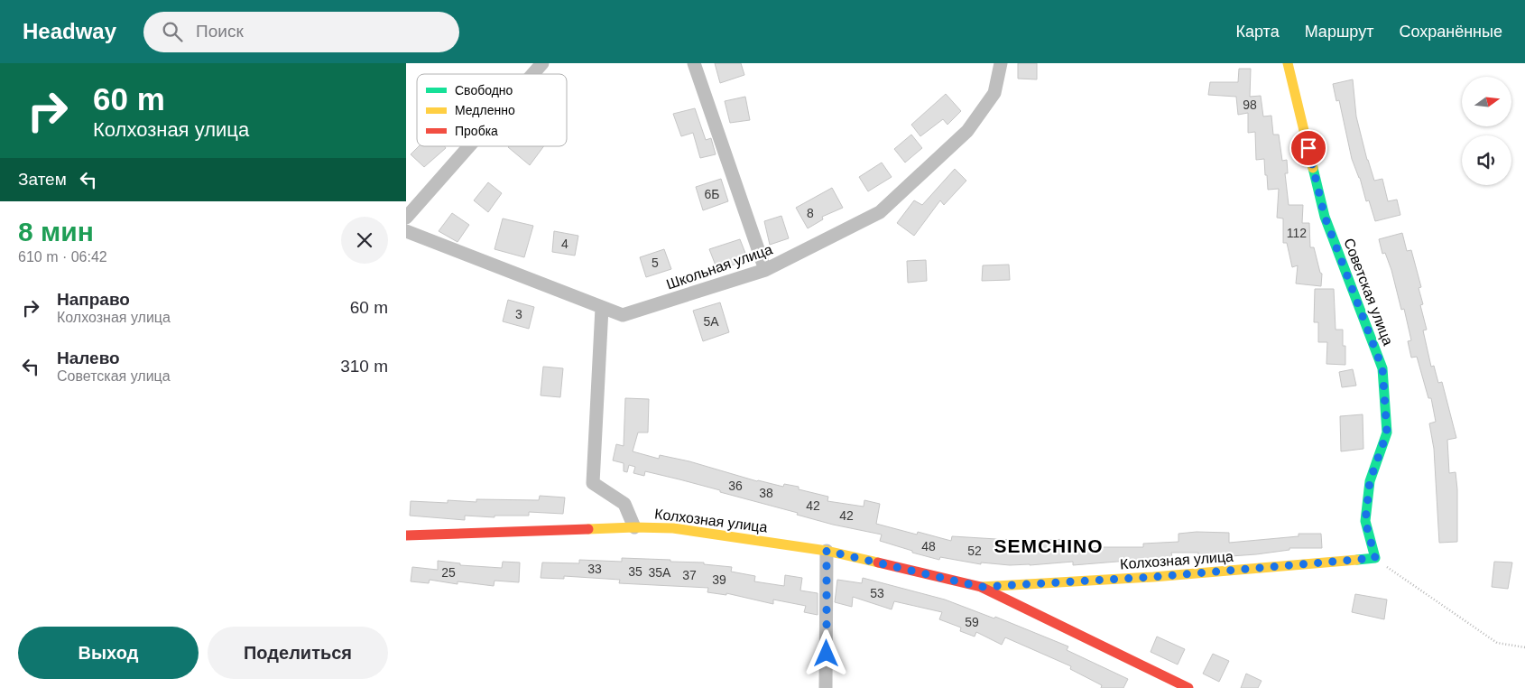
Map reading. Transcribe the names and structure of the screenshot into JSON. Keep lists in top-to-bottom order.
{
  "streets": {
    "street": ["Школьная улица", "Советская улица", "Колхозная улица"]
  },
  "crossings": [
    ["Советская улица", "Колхозная улица"]
  ],
  "districts": ["SEMCHINO"],
  "house_numbers": [
    "98",
    "6Б",
    "8",
    "112",
    "4",
    "5",
    "3",
    "5А",
    "36",
    "38",
    "42",
    "42",
    "48",
    "52",
    "33",
    "35",
    "25",
    "35А",
    "37",
    "39",
    "53",
    "59"
  ],
  "legend": ["Свободно", "Медленно", "Пробка"],
  "north": "right",
  "page": {
    "header": "Headway",
    "search": "Поиск",
    "nav": ["Карта", "Маршрут", "Сохранённые"],
    "turn": ["60 m", "Колхозная улица"],
    "then": "Затем",
    "heading": ["8 мин", "610 m · 06:42"],
    "list": [
      {
        "name": "Направо",
        "note": "Колхозная улица",
        "value": "60 m"
      },
      {
        "name": "Налево",
        "note": "Советская улица",
        "value": "310 m"
      }
    ],
    "buttons": ["Выход", "Поделиться"]
  }
}
